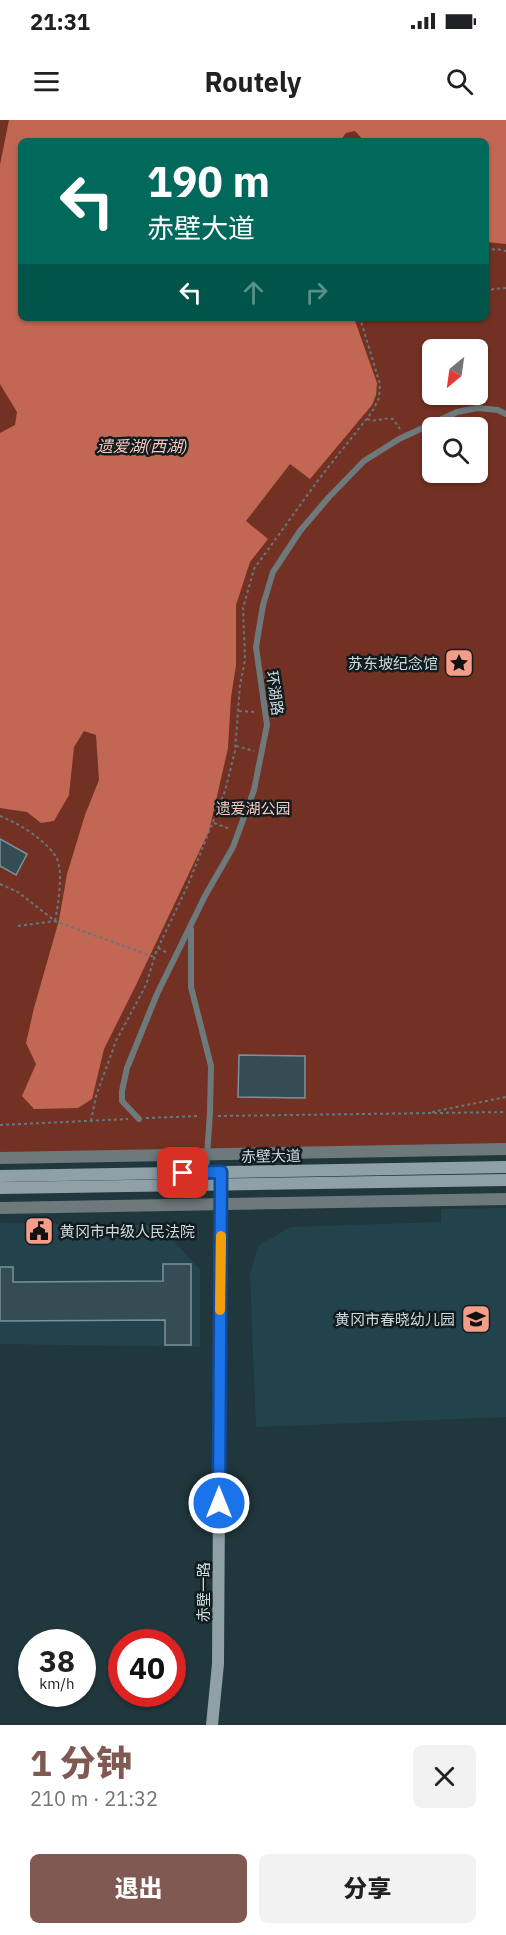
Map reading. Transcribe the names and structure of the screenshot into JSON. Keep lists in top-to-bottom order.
{
  "streets": {
    "main road": ["赤壁大道", "赤壁一路"],
    "lane": ["环湖路"]
  },
  "crossings": [
    ["赤壁大道", "赤壁一路"]
  ],
  "water": ["遗爱湖(西湖)"],
  "parks": ["遗爱湖公园"],
  "places": {
    "place": ["苏东坡纪念馆"],
    "public building": ["黄冈市中级人民法院"],
    "school or university": ["黄冈市春晓幼儿园"]
  },
  "north": "bottom left",
  "page": {
    "status": "21:31",
    "header": "Routely",
    "turn": ["190 m", "赤壁大道"],
    "speed": "38 km/h",
    "limit": "40",
    "heading": ["1 分钟", "210 m · 21:32"],
    "buttons": ["退出", "分享"]
  }
}
